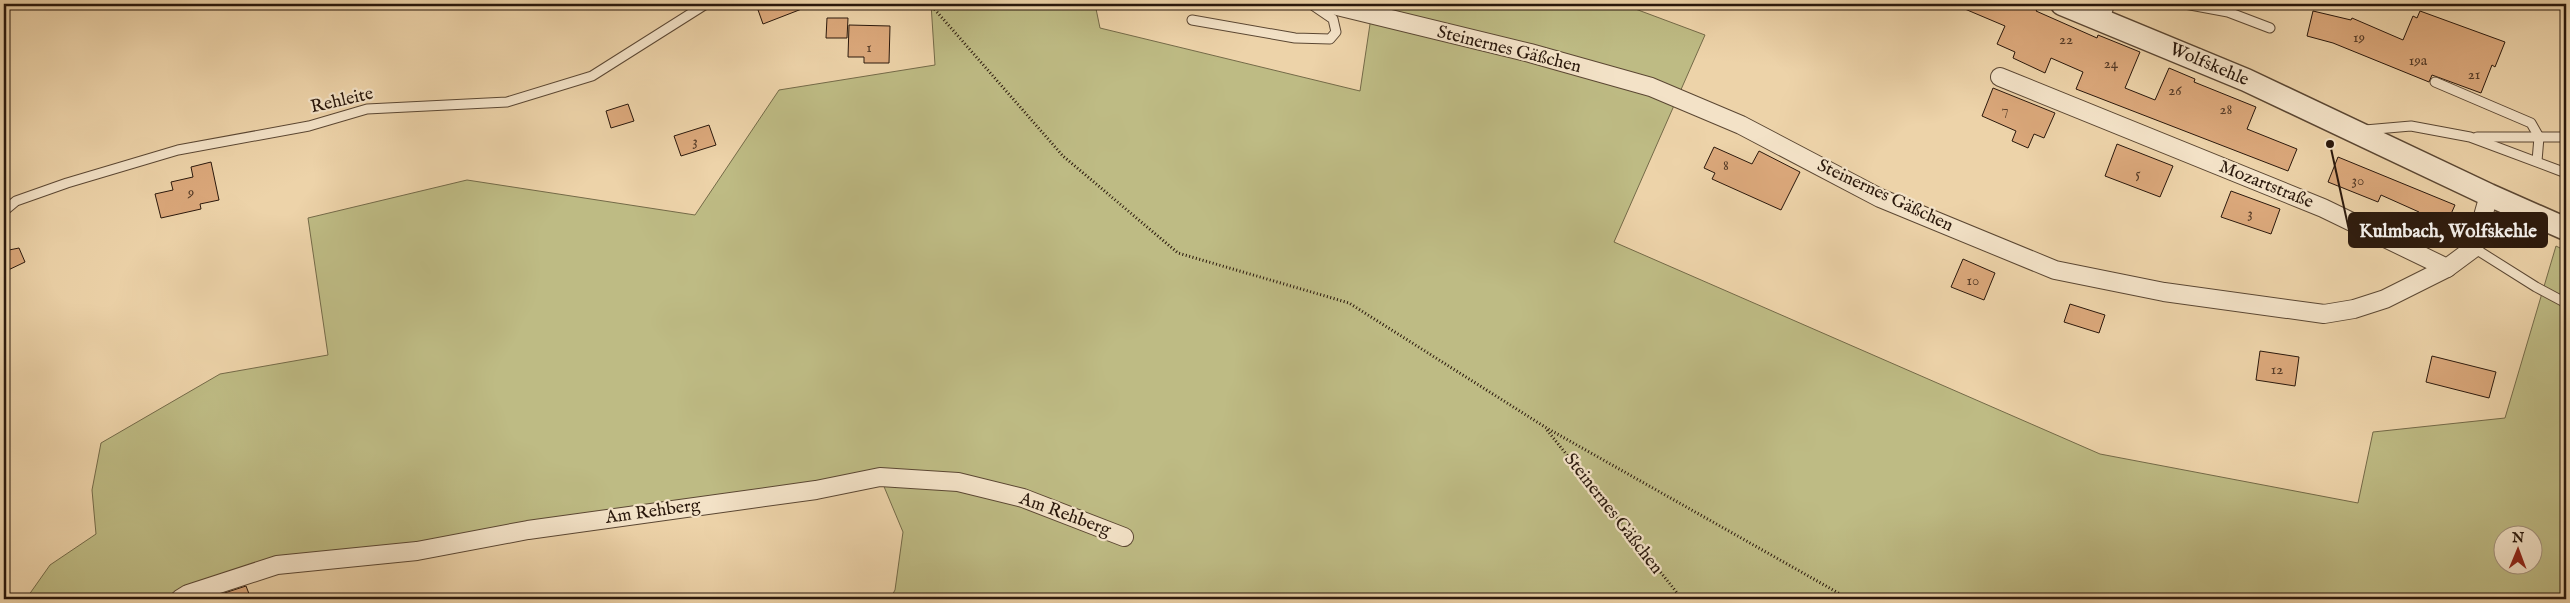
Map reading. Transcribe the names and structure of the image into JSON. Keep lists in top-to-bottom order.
{
  "streets": {
    "street": [
      "Steinernes Gäßchen",
      "Wolfskehle",
      "Mozartstraße",
      "Am Rehberg"
    ],
    "lane": ["Rehleite"]
  },
  "crossings": [
    ["Steinernes Gäßchen", "Mozartstraße"]
  ],
  "places": ["Kulmbach, Wolfskehle"],
  "house_numbers": [
    "19",
    "22",
    "1",
    "19a",
    "24",
    "21",
    "26",
    "7",
    "28",
    "3",
    "8",
    "5",
    "30",
    "9",
    "3",
    "10",
    "12"
  ],
  "north": "top"
}
